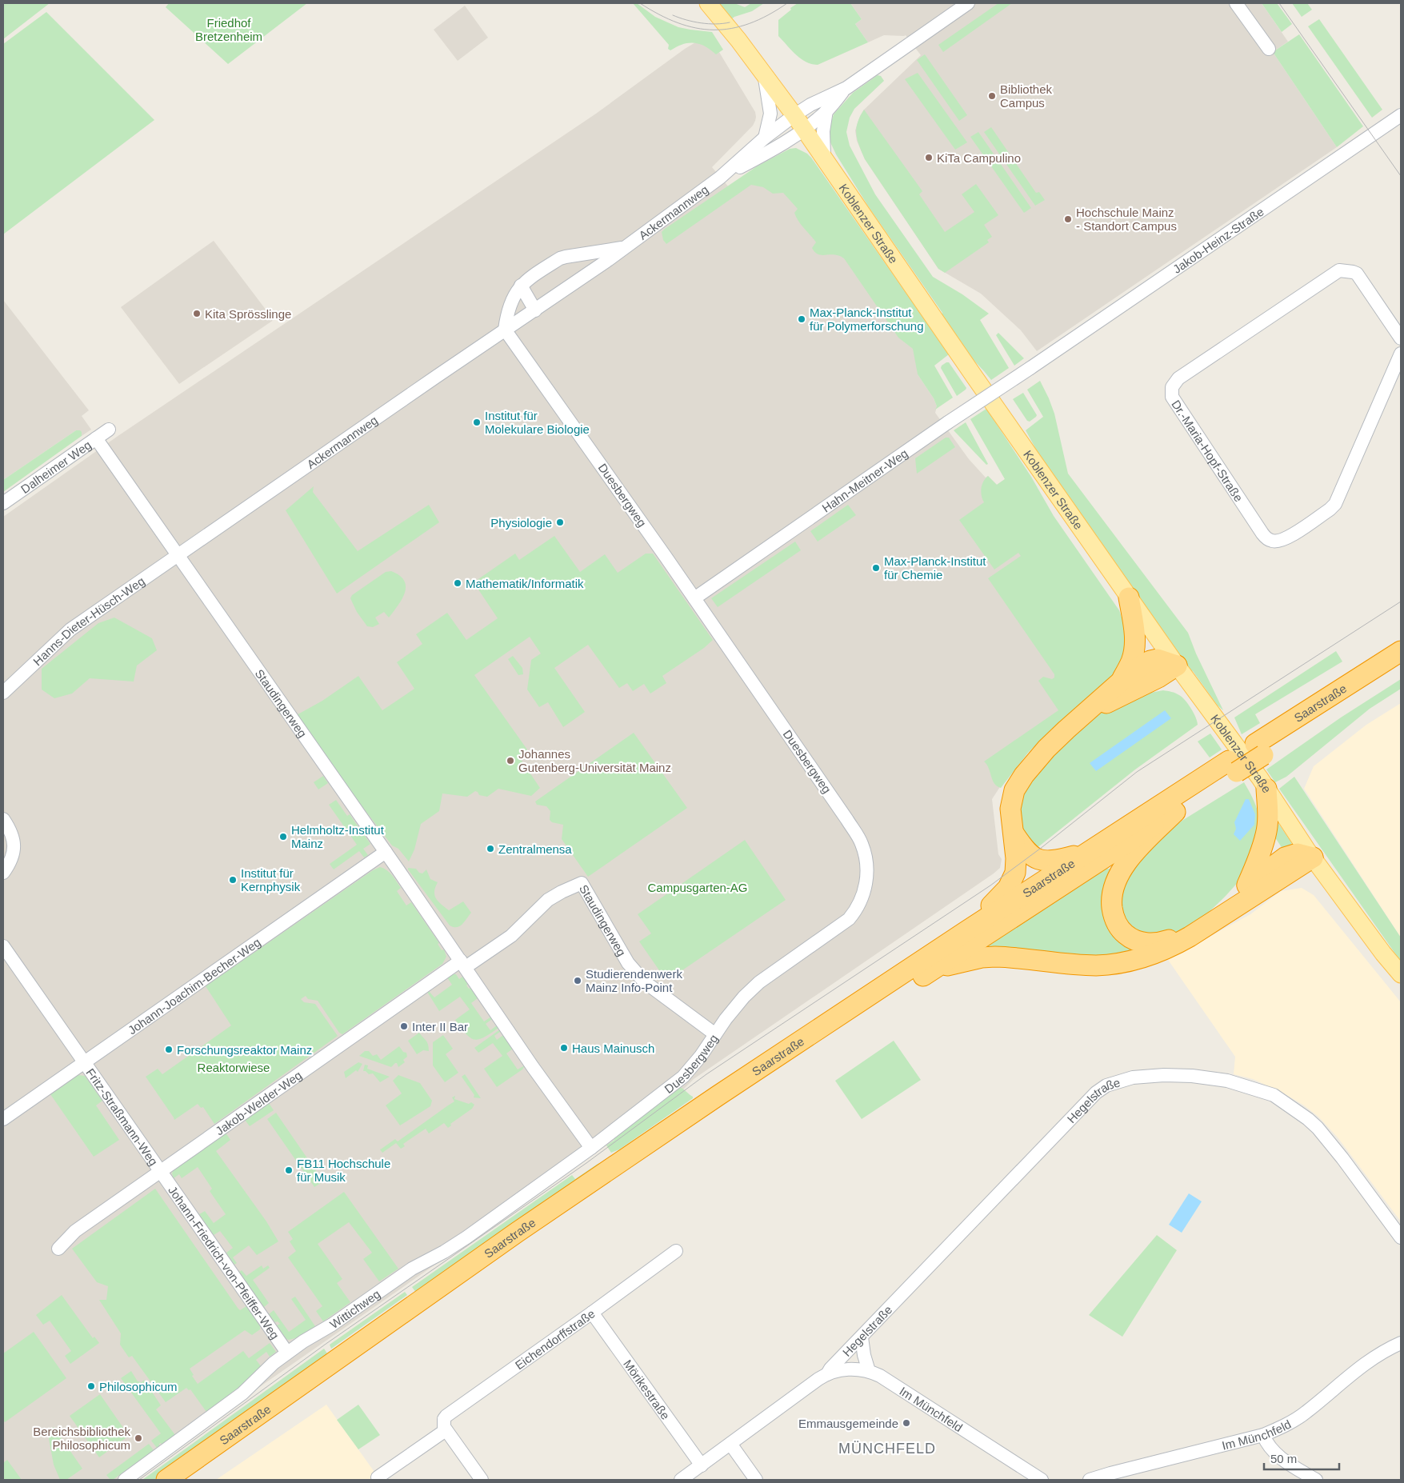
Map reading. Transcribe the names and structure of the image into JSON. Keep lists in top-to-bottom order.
{
  "streets": {
    "highway": ["Saarstraße"],
    "main road": ["Koblenzer Straße"],
    "street": [
      "Ackermannweg",
      "Jakob-Heinz-Straße",
      "Dr.-Maria-Hopf-Straße",
      "Dalheimer Weg",
      "Hahn-Meitner-Weg",
      "Duesbergweg",
      "Hanns-Dieter-Hüsch-Weg",
      "Staudingerweg",
      "Johann-Joachim-Becher-Weg",
      "Jakob-Welder-Weg",
      "Hegelstraße",
      "Fritz-Straßmann-Weg",
      "Johann-Friedrich-von-Pfeiffer-Weg",
      "Wittichweg",
      "Eichendorffstraße",
      "Mörikestraße",
      "Im Münchfeld"
    ]
  },
  "crossings": [
    ["Ackermannweg", "Koblenzer Straße"],
    ["Ackermannweg", "Duesbergweg"],
    ["Ackermannweg", "Hanns-Dieter-Hüsch-Weg"],
    ["Ackermannweg", "Staudingerweg"],
    ["Jakob-Heinz-Straße", "Hahn-Meitner-Weg"],
    ["Dalheimer Weg", "Staudingerweg"],
    ["Hahn-Meitner-Weg", "Duesbergweg"],
    ["Duesbergweg", "Staudingerweg"],
    ["Duesbergweg", "Wittichweg"],
    ["Hanns-Dieter-Hüsch-Weg", "Staudingerweg"],
    ["Staudingerweg", "Johann-Joachim-Becher-Weg"],
    ["Staudingerweg", "Jakob-Welder-Weg"],
    ["Staudingerweg", "Wittichweg"],
    ["Johann-Joachim-Becher-Weg", "Fritz-Straßmann-Weg"],
    ["Jakob-Welder-Weg", "Fritz-Straßmann-Weg"],
    ["Jakob-Welder-Weg", "Johann-Friedrich-von-Pfeiffer-Weg"],
    ["Hegelstraße", "Mörikestraße"],
    ["Hegelstraße", "Im Münchfeld"],
    ["Fritz-Straßmann-Weg", "Johann-Friedrich-von-Pfeiffer-Weg"],
    ["Johann-Friedrich-von-Pfeiffer-Weg", "Wittichweg"],
    ["Eichendorffstraße", "Mörikestraße"]
  ],
  "districts": ["MÜNCHFELD"],
  "parks": ["Friedhof Bretzenheim", "Campusgarten-AG", "Reaktorwiese"],
  "places": [
    "Bibliothek Campus",
    "KiTa Campulino",
    "Hochschule Mainz - Standort Campus",
    "Kita Sprösslinge",
    "Max-Planck-Institut für Polymerforschung",
    "Institut für Molekulare Biologie",
    "Physiologie",
    "Max-Planck-Institut für Chemie",
    "Mathematik/Informatik",
    "Johannes Gutenberg-Universität Mainz",
    "Helmholtz-Institut Mainz",
    "Zentralmensa",
    "Institut für Kernphysik",
    "Studierendenwerk Mainz Info-Point",
    "Inter II Bar",
    "Haus Mainusch",
    "Forschungsreaktor Mainz",
    "FB11 Hochschule für Musik",
    "Philosophicum",
    "Emmausgemeinde",
    "Bereichsbibliothek Philosophicum"
  ],
  "scale_bar": "50 m"
}
